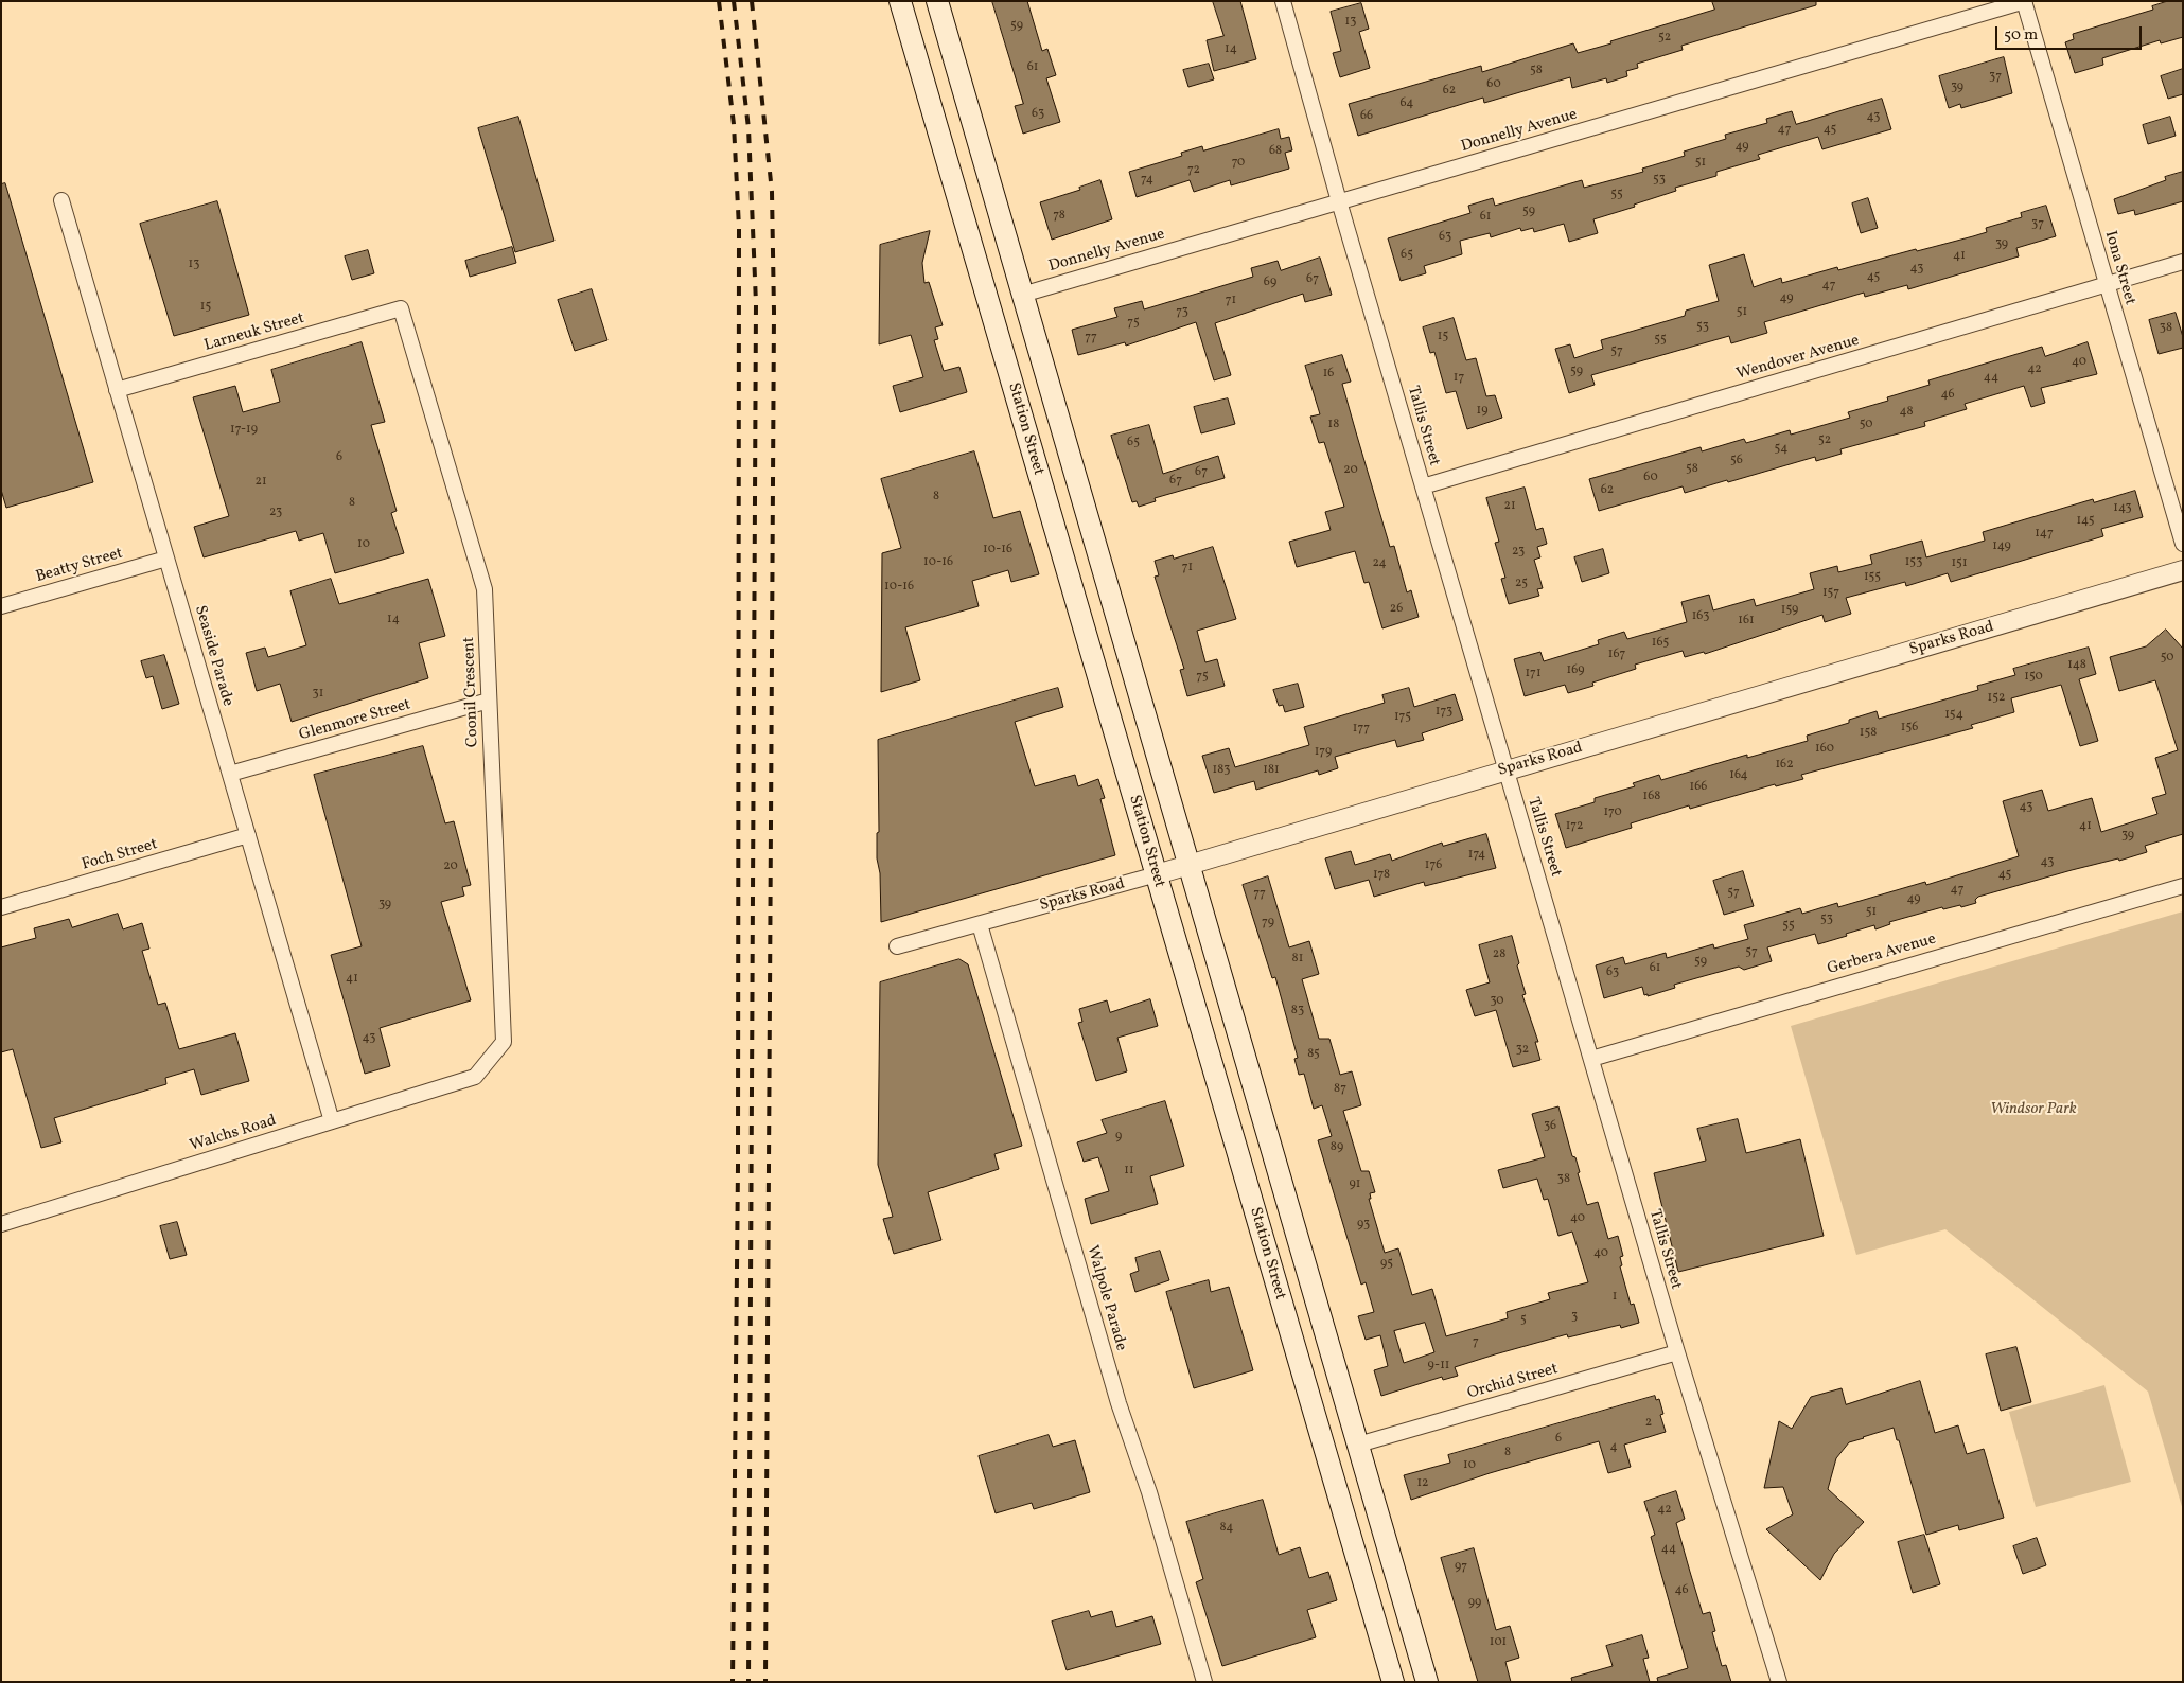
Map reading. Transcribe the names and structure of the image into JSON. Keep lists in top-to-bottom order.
{
  "streets": {
    "main road": ["Station Street"],
    "street": [
      "Donnelly Avenue",
      "Iona Street",
      "Larneuk Street",
      "Wendover Avenue",
      "Tallis Street",
      "Beatty Street",
      "Sparks Road",
      "Seaside Parade",
      "Coonil Crescent",
      "Glenmore Street",
      "Foch Street",
      "Gerbera Avenue",
      "Walchs Road",
      "Walpole Parade",
      "Orchid Street"
    ]
  },
  "crossings": [
    ["Donnelly Avenue", "Iona Street"],
    ["Donnelly Avenue", "Tallis Street"],
    ["Donnelly Avenue", "Station Street"],
    ["Iona Street", "Wendover Avenue"],
    ["Larneuk Street", "Seaside Parade"],
    ["Larneuk Street", "Coonil Crescent"],
    ["Wendover Avenue", "Tallis Street"],
    ["Tallis Street", "Sparks Road"],
    ["Tallis Street", "Gerbera Avenue"],
    ["Tallis Street", "Orchid Street"],
    ["Station Street", "Sparks Road"],
    ["Station Street", "Orchid Street"],
    ["Beatty Street", "Seaside Parade"],
    ["Sparks Road", "Walpole Parade"],
    ["Seaside Parade", "Glenmore Street"],
    ["Seaside Parade", "Foch Street"],
    ["Seaside Parade", "Walchs Road"],
    ["Coonil Crescent", "Glenmore Street"],
    ["Coonil Crescent", "Walchs Road"]
  ],
  "parks": ["Windsor Park"],
  "house_numbers": [
    "13",
    "59",
    "52",
    "14",
    "61",
    "58",
    "37",
    "60",
    "39",
    "62",
    "64",
    "63",
    "66",
    "43",
    "47",
    "45",
    "49",
    "68",
    "70",
    "51",
    "72",
    "74",
    "53",
    "55",
    "59",
    "78",
    "61",
    "37",
    "63",
    "39",
    "65",
    "41",
    "13",
    "43",
    "45",
    "67",
    "69",
    "47",
    "49",
    "71",
    "15",
    "73",
    "51",
    "75",
    "53",
    "38",
    "15",
    "77",
    "55",
    "57",
    "40",
    "42",
    "59",
    "16",
    "17",
    "44",
    "46",
    "19",
    "48",
    "18",
    "50",
    "17-19",
    "52",
    "65",
    "54",
    "6",
    "56",
    "58",
    "20",
    "67",
    "60",
    "67",
    "21",
    "62",
    "8",
    "8",
    "21",
    "143",
    "23",
    "145",
    "147",
    "10",
    "149",
    "10-16",
    "23",
    "10-16",
    "153",
    "24",
    "151",
    "71",
    "155",
    "25",
    "10-16",
    "157",
    "26",
    "159",
    "163",
    "14",
    "161",
    "165",
    "167",
    "50",
    "148",
    "169",
    "171",
    "75",
    "150",
    "31",
    "152",
    "173",
    "154",
    "175",
    "156",
    "177",
    "158",
    "160",
    "179",
    "162",
    "183",
    "181",
    "164",
    "166",
    "168",
    "43",
    "170",
    "172",
    "41",
    "39",
    "174",
    "43",
    "176",
    "20",
    "178",
    "45",
    "47",
    "57",
    "77",
    "49",
    "39",
    "51",
    "53",
    "79",
    "55",
    "57",
    "28",
    "81",
    "59",
    "61",
    "63",
    "41",
    "30",
    "83",
    "43",
    "32",
    "85",
    "87",
    "36",
    "9",
    "89",
    "11",
    "38",
    "91",
    "40",
    "93",
    "40",
    "95",
    "1",
    "3",
    "5",
    "7",
    "9-11",
    "2",
    "6",
    "4",
    "8",
    "10",
    "12",
    "42",
    "84",
    "44",
    "97",
    "46",
    "99",
    "101"
  ],
  "scale_bar": "50 m"
}
